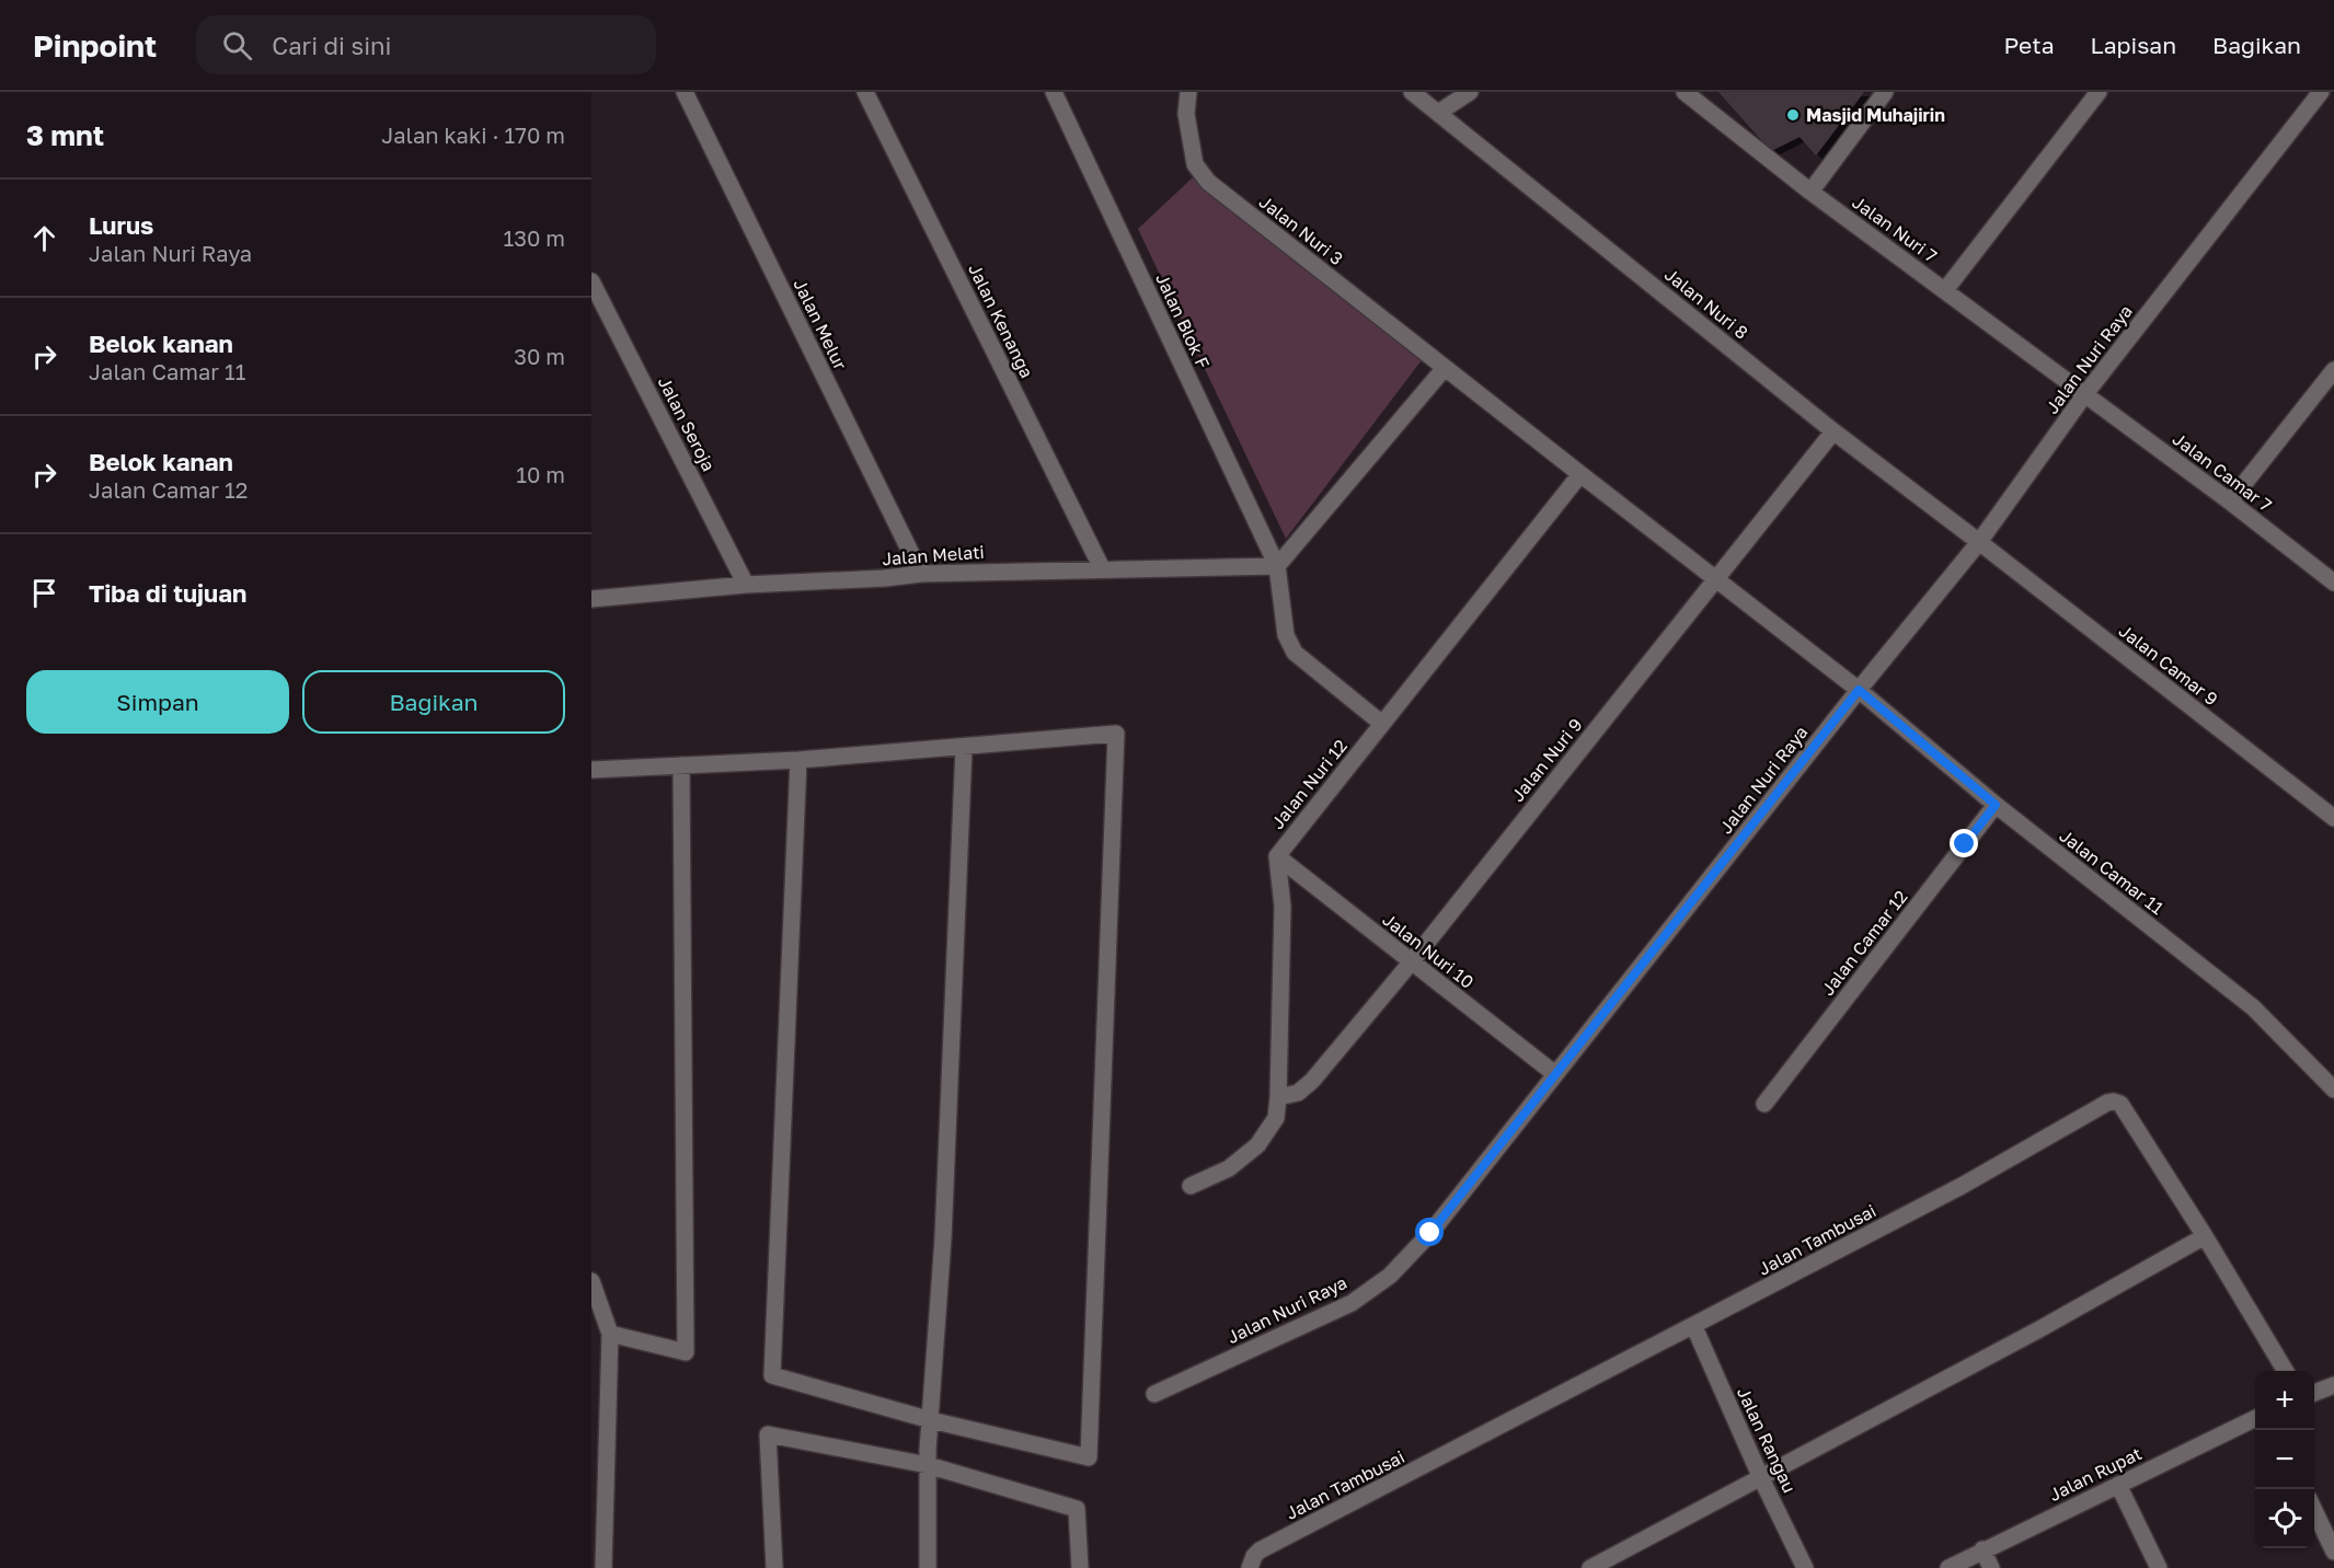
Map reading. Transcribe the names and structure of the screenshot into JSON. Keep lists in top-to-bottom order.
{
  "streets": {
    "street": [
      "Jalan Nuri 7",
      "Jalan Nuri 3",
      "Jalan Nuri 8",
      "Jalan Kenanga",
      "Jalan Blok F",
      "Jalan Melur",
      "Jalan Nuri Raya",
      "Jalan Seroja",
      "Jalan Camar 7",
      "Jalan Melati",
      "Jalan Camar 9",
      "Jalan Nuri 9",
      "Jalan Nuri 12",
      "Jalan Camar 11",
      "Jalan Camar 12",
      "Jalan Nuri 10",
      "Jalan Tambusai",
      "Jalan Rangau",
      "Jalan Rupat"
    ]
  },
  "crossings": [
    ["Jalan Nuri 7", "Jalan Nuri Raya"],
    ["Jalan Nuri 7", "Jalan Camar 7"],
    ["Jalan Nuri 3", "Jalan Nuri 9"],
    ["Jalan Nuri 3", "Jalan Nuri 12"],
    ["Jalan Nuri 3", "Jalan Camar 11"],
    ["Jalan Nuri 8", "Jalan Nuri Raya"],
    ["Jalan Nuri 8", "Jalan Camar 9"],
    ["Jalan Nuri 8", "Jalan Nuri 9"],
    ["Jalan Kenanga", "Jalan Melati"],
    ["Jalan Blok F", "Jalan Melati"],
    ["Jalan Blok F", "Jalan Nuri 12"],
    ["Jalan Melur", "Jalan Melati"],
    ["Jalan Nuri Raya", "Jalan Camar 7"],
    ["Jalan Nuri Raya", "Jalan Camar 9"],
    ["Jalan Nuri Raya", "Jalan Camar 11"],
    ["Jalan Nuri Raya", "Jalan Nuri 10"],
    ["Jalan Seroja", "Jalan Melati"],
    ["Jalan Nuri 9", "Jalan Nuri 12"],
    ["Jalan Nuri 9", "Jalan Camar 11"],
    ["Jalan Nuri 9", "Jalan Nuri 10"],
    ["Jalan Nuri 12", "Jalan Nuri 10"],
    ["Jalan Camar 11", "Jalan Camar 12"],
    ["Jalan Tambusai", "Jalan Rangau"]
  ],
  "places": ["Masjid Muhajirin"],
  "page": {
    "header": "Pinpoint",
    "search": "Cari di sini",
    "nav": ["Peta", "Lapisan", "Bagikan"],
    "heading": ["3 mnt", "Jalan kaki · 170 m"],
    "list": [
      ["Lurus", "Jalan Nuri Raya", "130 m"],
      ["Belok kanan", "Jalan Camar 11", "30 m"],
      ["Belok kanan", "Jalan Camar 12", "10 m"],
      "Tiba di tujuan"
    ],
    "buttons": ["Simpan", "Bagikan"],
    "map_buttons": ["+", "−"]
  }
}
